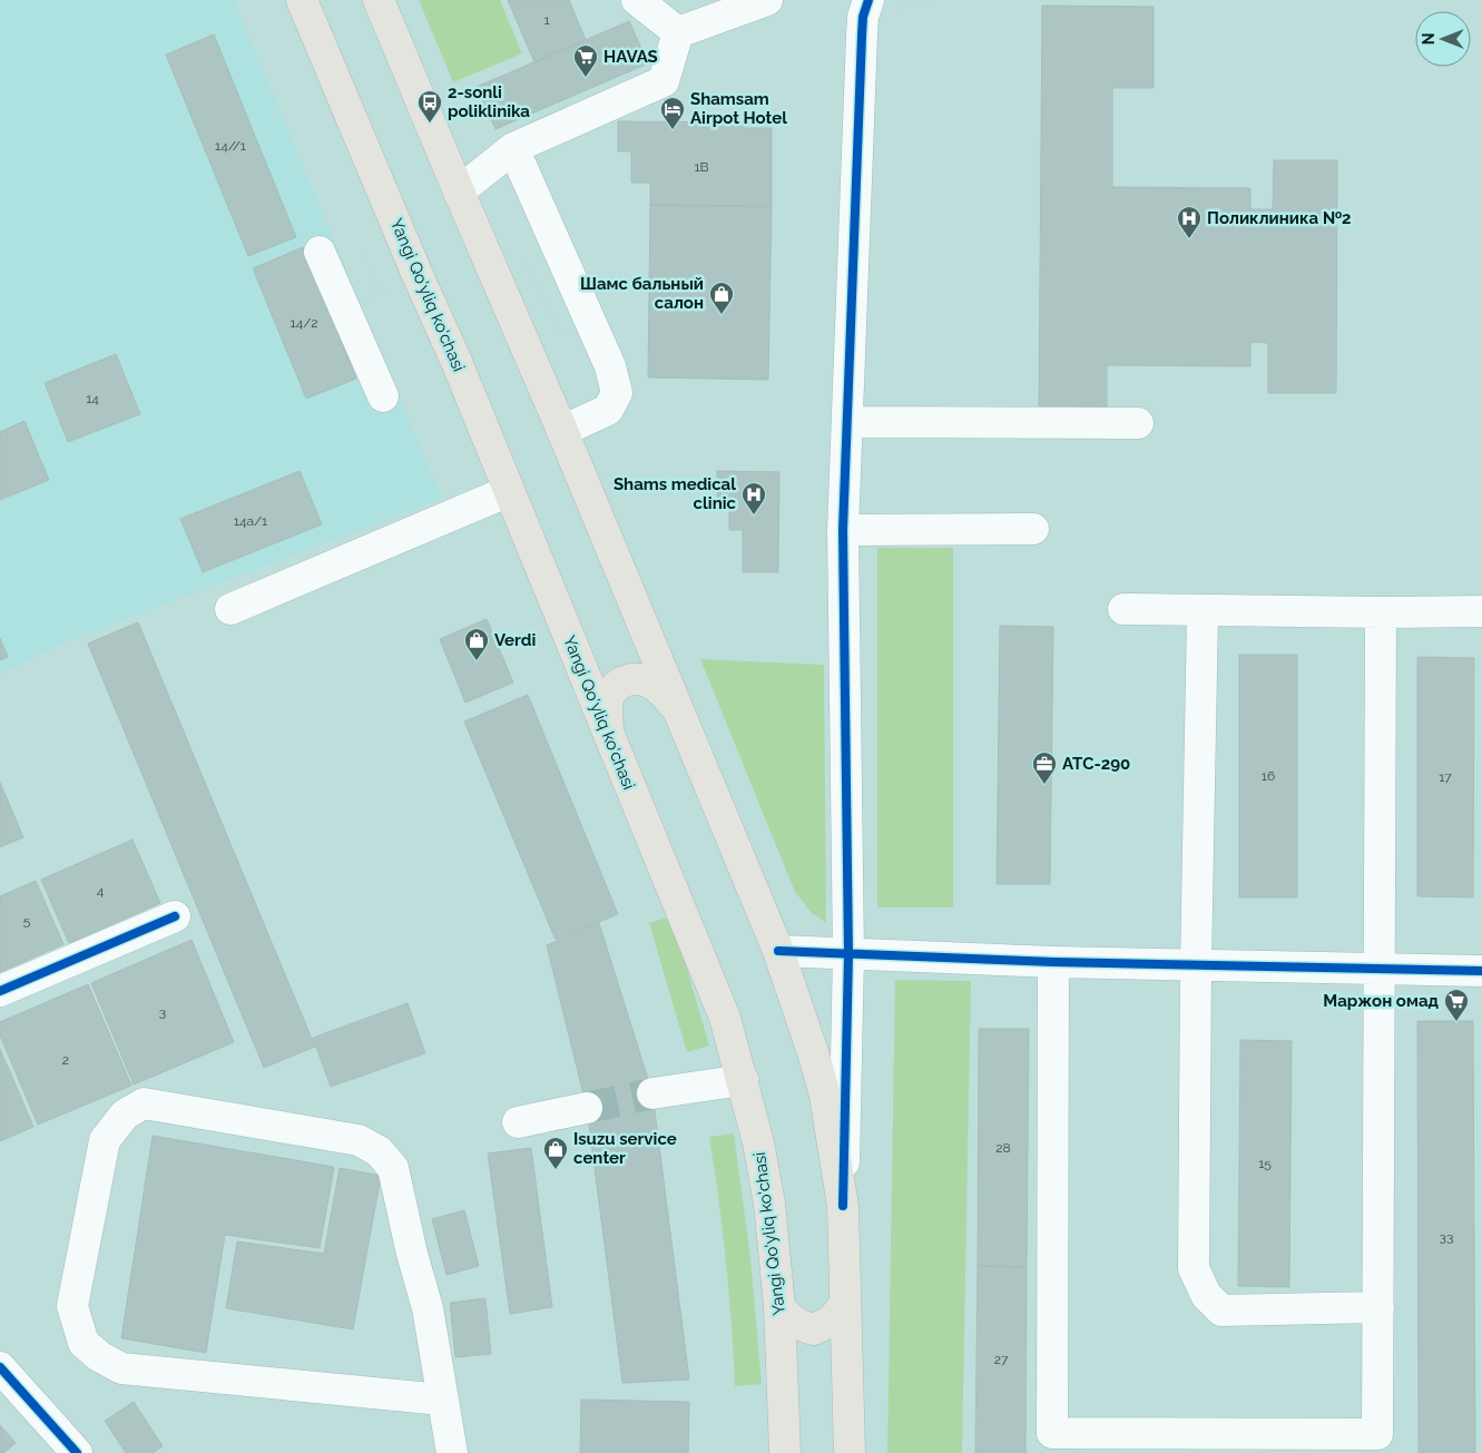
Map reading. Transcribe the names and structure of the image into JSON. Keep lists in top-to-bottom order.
{
  "streets": {
    "main road": ["Yangi Qo'yliq ko'chasi"]
  },
  "places": {
    "supermarket": ["HAVAS", "Маржон омад"],
    "bus stop": ["2-sonli poliklinika"],
    "hotel": ["Shamsam Airpot Hotel"],
    "hospital": ["Поликлиника №2", "Shams medical clinic"],
    "shop": ["Шамс бальный салон", "Verdi", "Isuzu service center"],
    "office": ["ATC-290"]
  },
  "house_numbers": [
    "1",
    "14//1",
    "1B",
    "14/2",
    "14",
    "14a/1",
    "16",
    "17",
    "4",
    "5",
    "3",
    "2",
    "28",
    "15",
    "33",
    "27"
  ],
  "north": "left"
}
